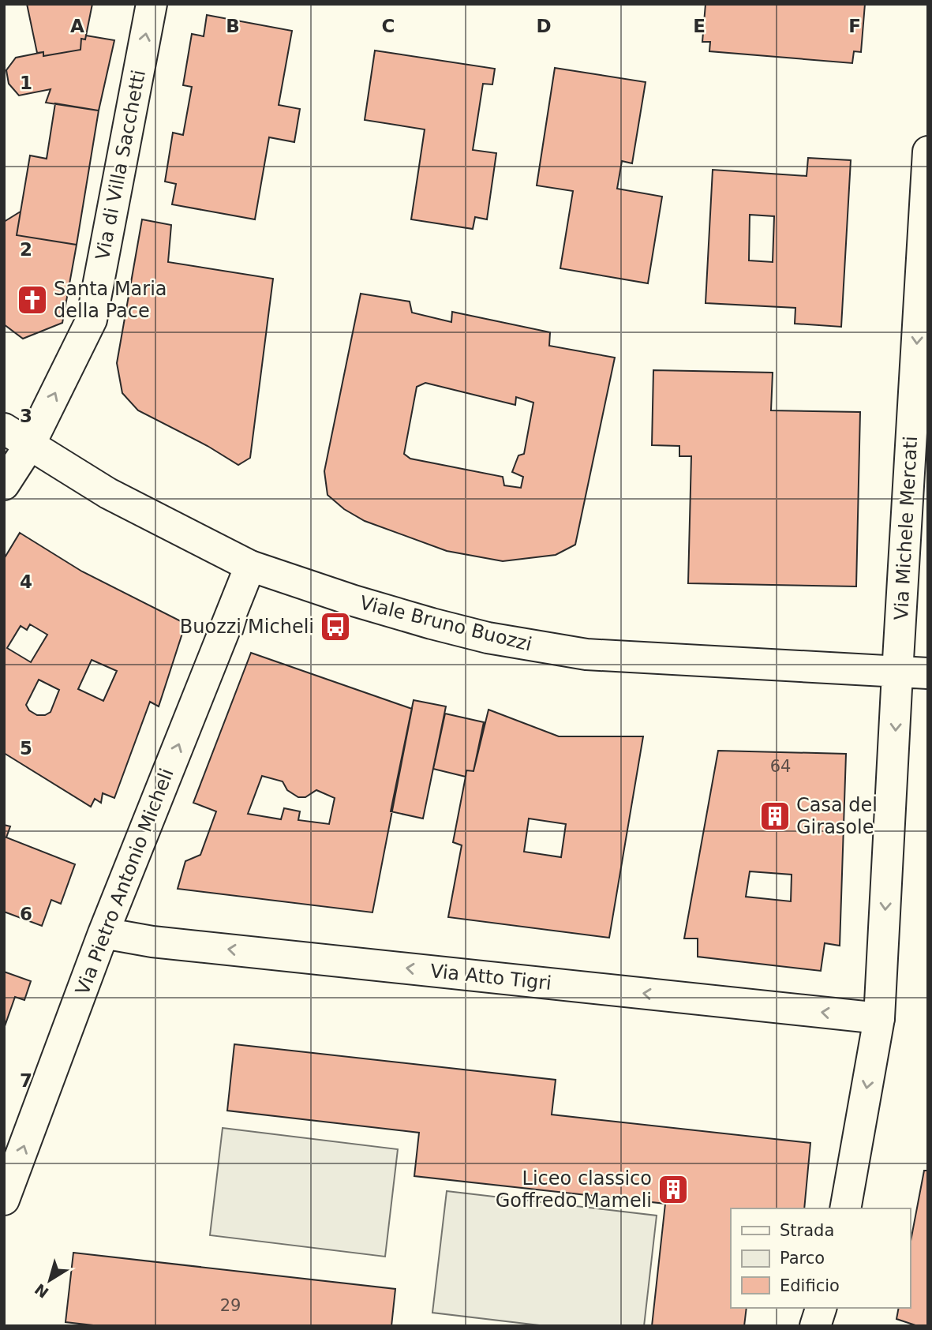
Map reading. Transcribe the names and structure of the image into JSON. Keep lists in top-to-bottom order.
{
  "streets": {
    "street": [
      "Via di Villa Sacchetti",
      "Via Michele Mercati",
      "Viale Bruno Buozzi",
      "Via Pietro Antonio Micheli",
      "Via Atto Tigri"
    ]
  },
  "crossings": [
    ["Via di Villa Sacchetti", "Viale Bruno Buozzi"],
    ["Via Michele Mercati", "Viale Bruno Buozzi"],
    ["Via Michele Mercati", "Via Atto Tigri"],
    ["Viale Bruno Buozzi", "Via Pietro Antonio Micheli"],
    ["Via Pietro Antonio Micheli", "Via Atto Tigri"]
  ],
  "one_way": [
    "Via di Villa Sacchetti",
    "Via Michele Mercati",
    "Via Pietro Antonio Micheli",
    "Via Atto Tigri"
  ],
  "places": {
    "church": ["Santa Maria della Pace"],
    "bus stop": ["Buozzi/Micheli"],
    "building": ["Casa del Girasole", "Liceo classico Goffredo Mameli"]
  },
  "house_numbers": ["64", "29"],
  "legend": ["Strada", "Parco", "Edificio"],
  "north": "bottom left",
  "grid": {
    "columns": [
      "A",
      "B",
      "C",
      "D",
      "E",
      "F"
    ],
    "rows": [
      "1",
      "2",
      "3",
      "4",
      "5",
      "6",
      "7"
    ]
  }
}
